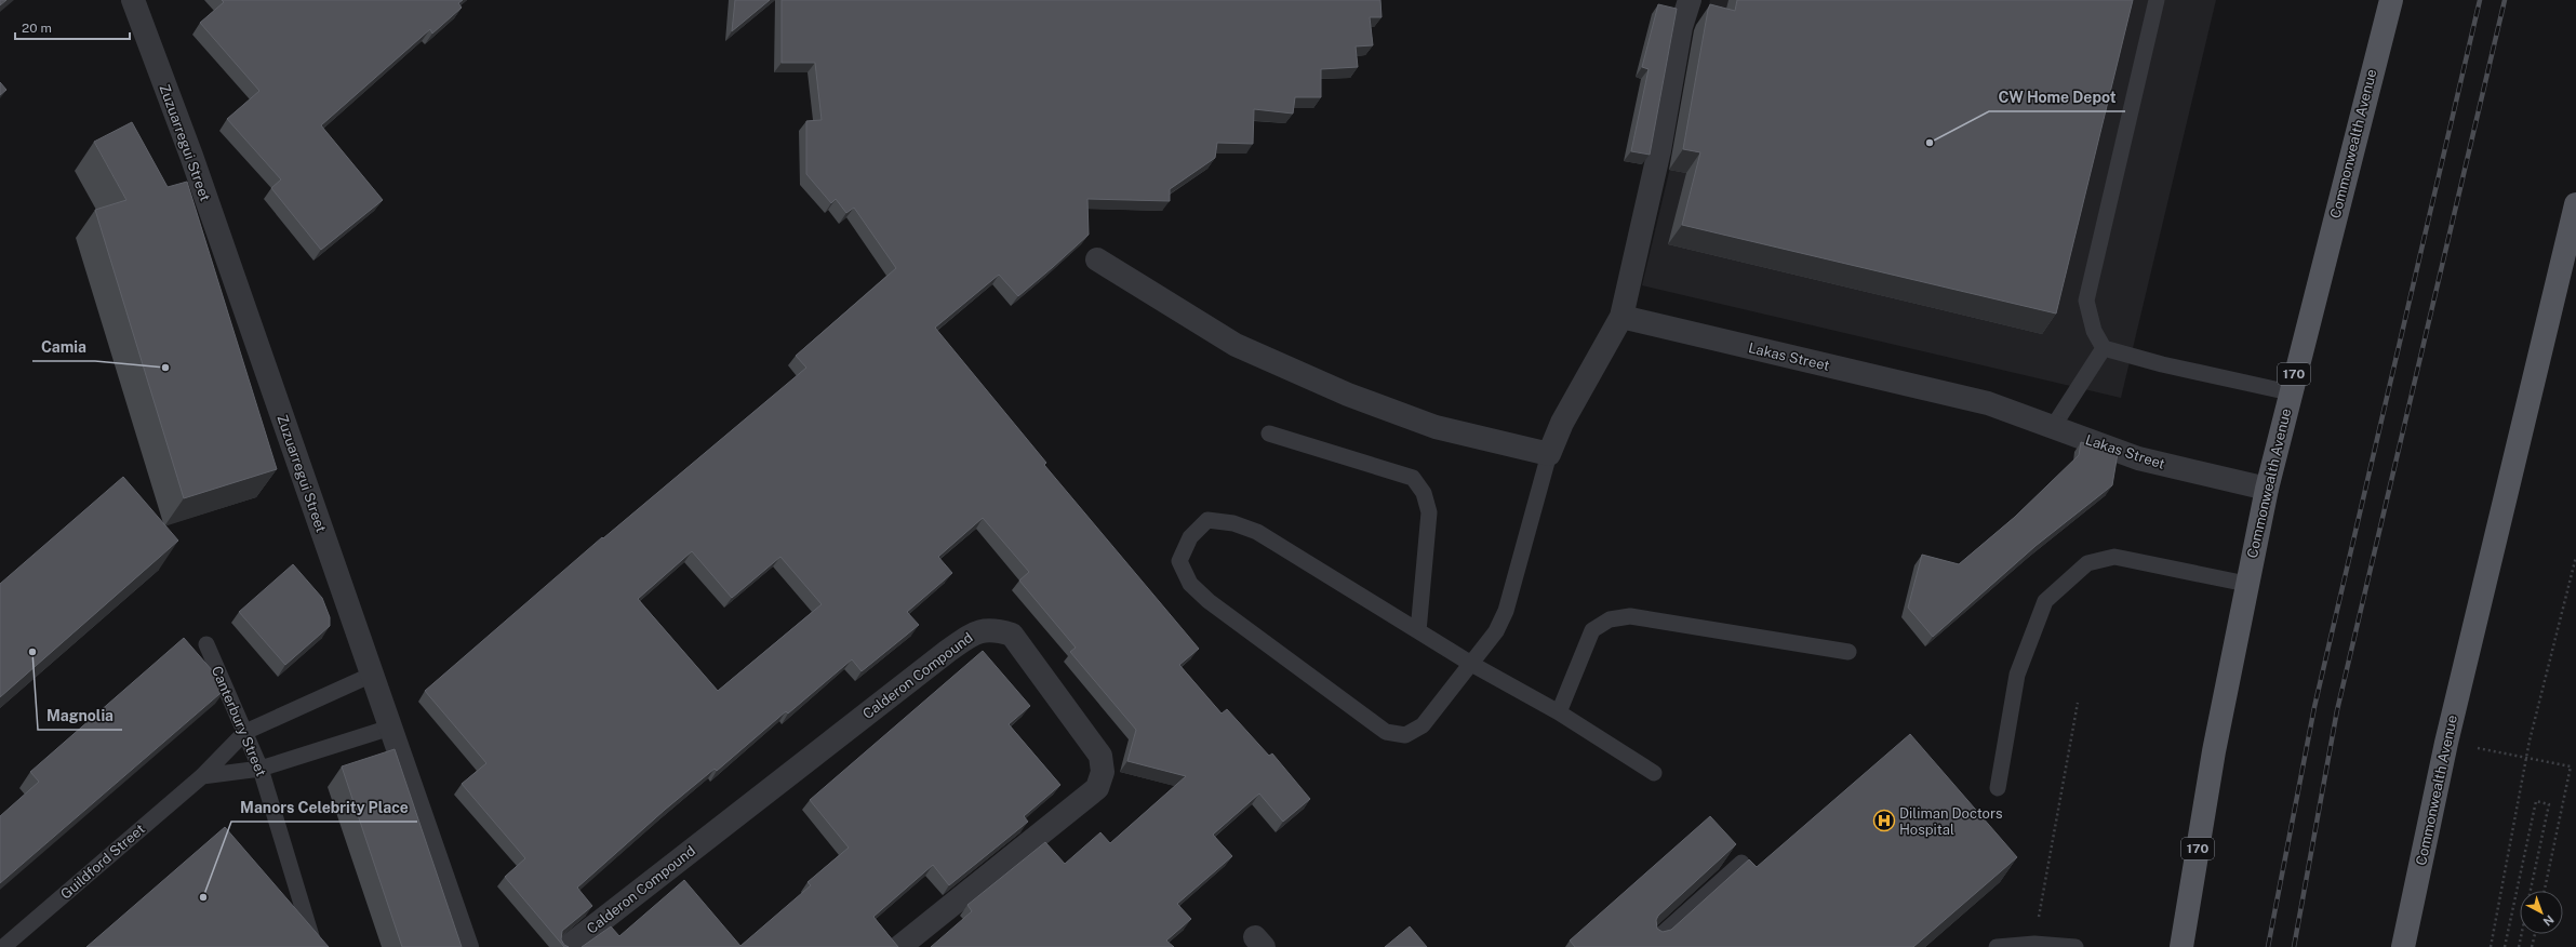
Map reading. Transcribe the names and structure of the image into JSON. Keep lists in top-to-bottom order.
{
  "streets": {
    "main road": ["Commonwealth Avenue", "170"],
    "street": ["Zuzuarregui Street", "Lakas Street", "Calderon Compound"],
    "lane": ["Canterbury Street", "Guildford Street"]
  },
  "crossings": [
    ["Zuzuarregui Street", "Guildford Street"],
    ["Commonwealth Avenue", "Lakas Street"],
    ["Canterbury Street", "Guildford Street"]
  ],
  "places": {
    "other": [
      "CW Home Depot",
      "Camia",
      "Magnolia",
      "Manors Celebrity Place"
    ],
    "hospital": ["Diliman Doctors Hospital"]
  },
  "scale_bar": "20 m",
  "north": "bottom right"
}
